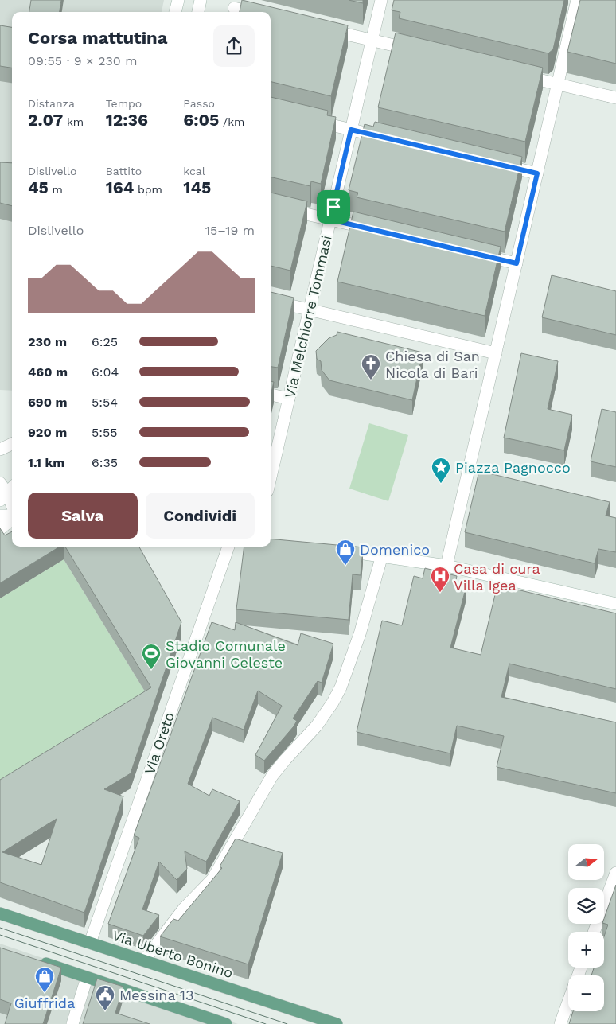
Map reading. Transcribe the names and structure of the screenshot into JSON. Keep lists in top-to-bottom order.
{
  "streets": {
    "main road": ["Via Uberto Bonino"],
    "street": ["Via Melchiorre Tommasi", "Via Oreto"]
  },
  "crossings": [
    ["Via Oreto", "Via Uberto Bonino"]
  ],
  "places": {
    "church": ["Chiesa di San Nicola di Bari"],
    "place": ["Piazza Pagnocco"],
    "shop": ["Domenico", "Giuffrida"],
    "hospital": ["Casa di cura Villa Igea"],
    "sports": ["Stadio Comunale Giovanni Celeste"],
    "public building": ["Messina 13"]
  },
  "north": "right",
  "page": {
    "heading": ["Corsa mattutina", "09:55 · 9 × 230 m"],
    "stats": [
      ["Distanza", "2.07 km"],
      ["Tempo", "12:36"],
      ["Passo", "6:05 /km"],
      ["Dislivello", "45 m"],
      ["Battito", "164 bpm"],
      ["kcal", "145"]
    ],
    "chart": ["Dislivello", "15–19 m"],
    "list": [
      {
        "name": "230 m",
        "note": "6:25"
      },
      {
        "name": "460 m",
        "note": "6:04"
      },
      {
        "name": "690 m",
        "note": "5:54"
      },
      {
        "name": "920 m",
        "note": "5:55"
      },
      {
        "name": "1.1 km",
        "note": "6:35"
      }
    ],
    "buttons": ["Salva", "Condividi"],
    "map_buttons": ["+", "−"]
  }
}
